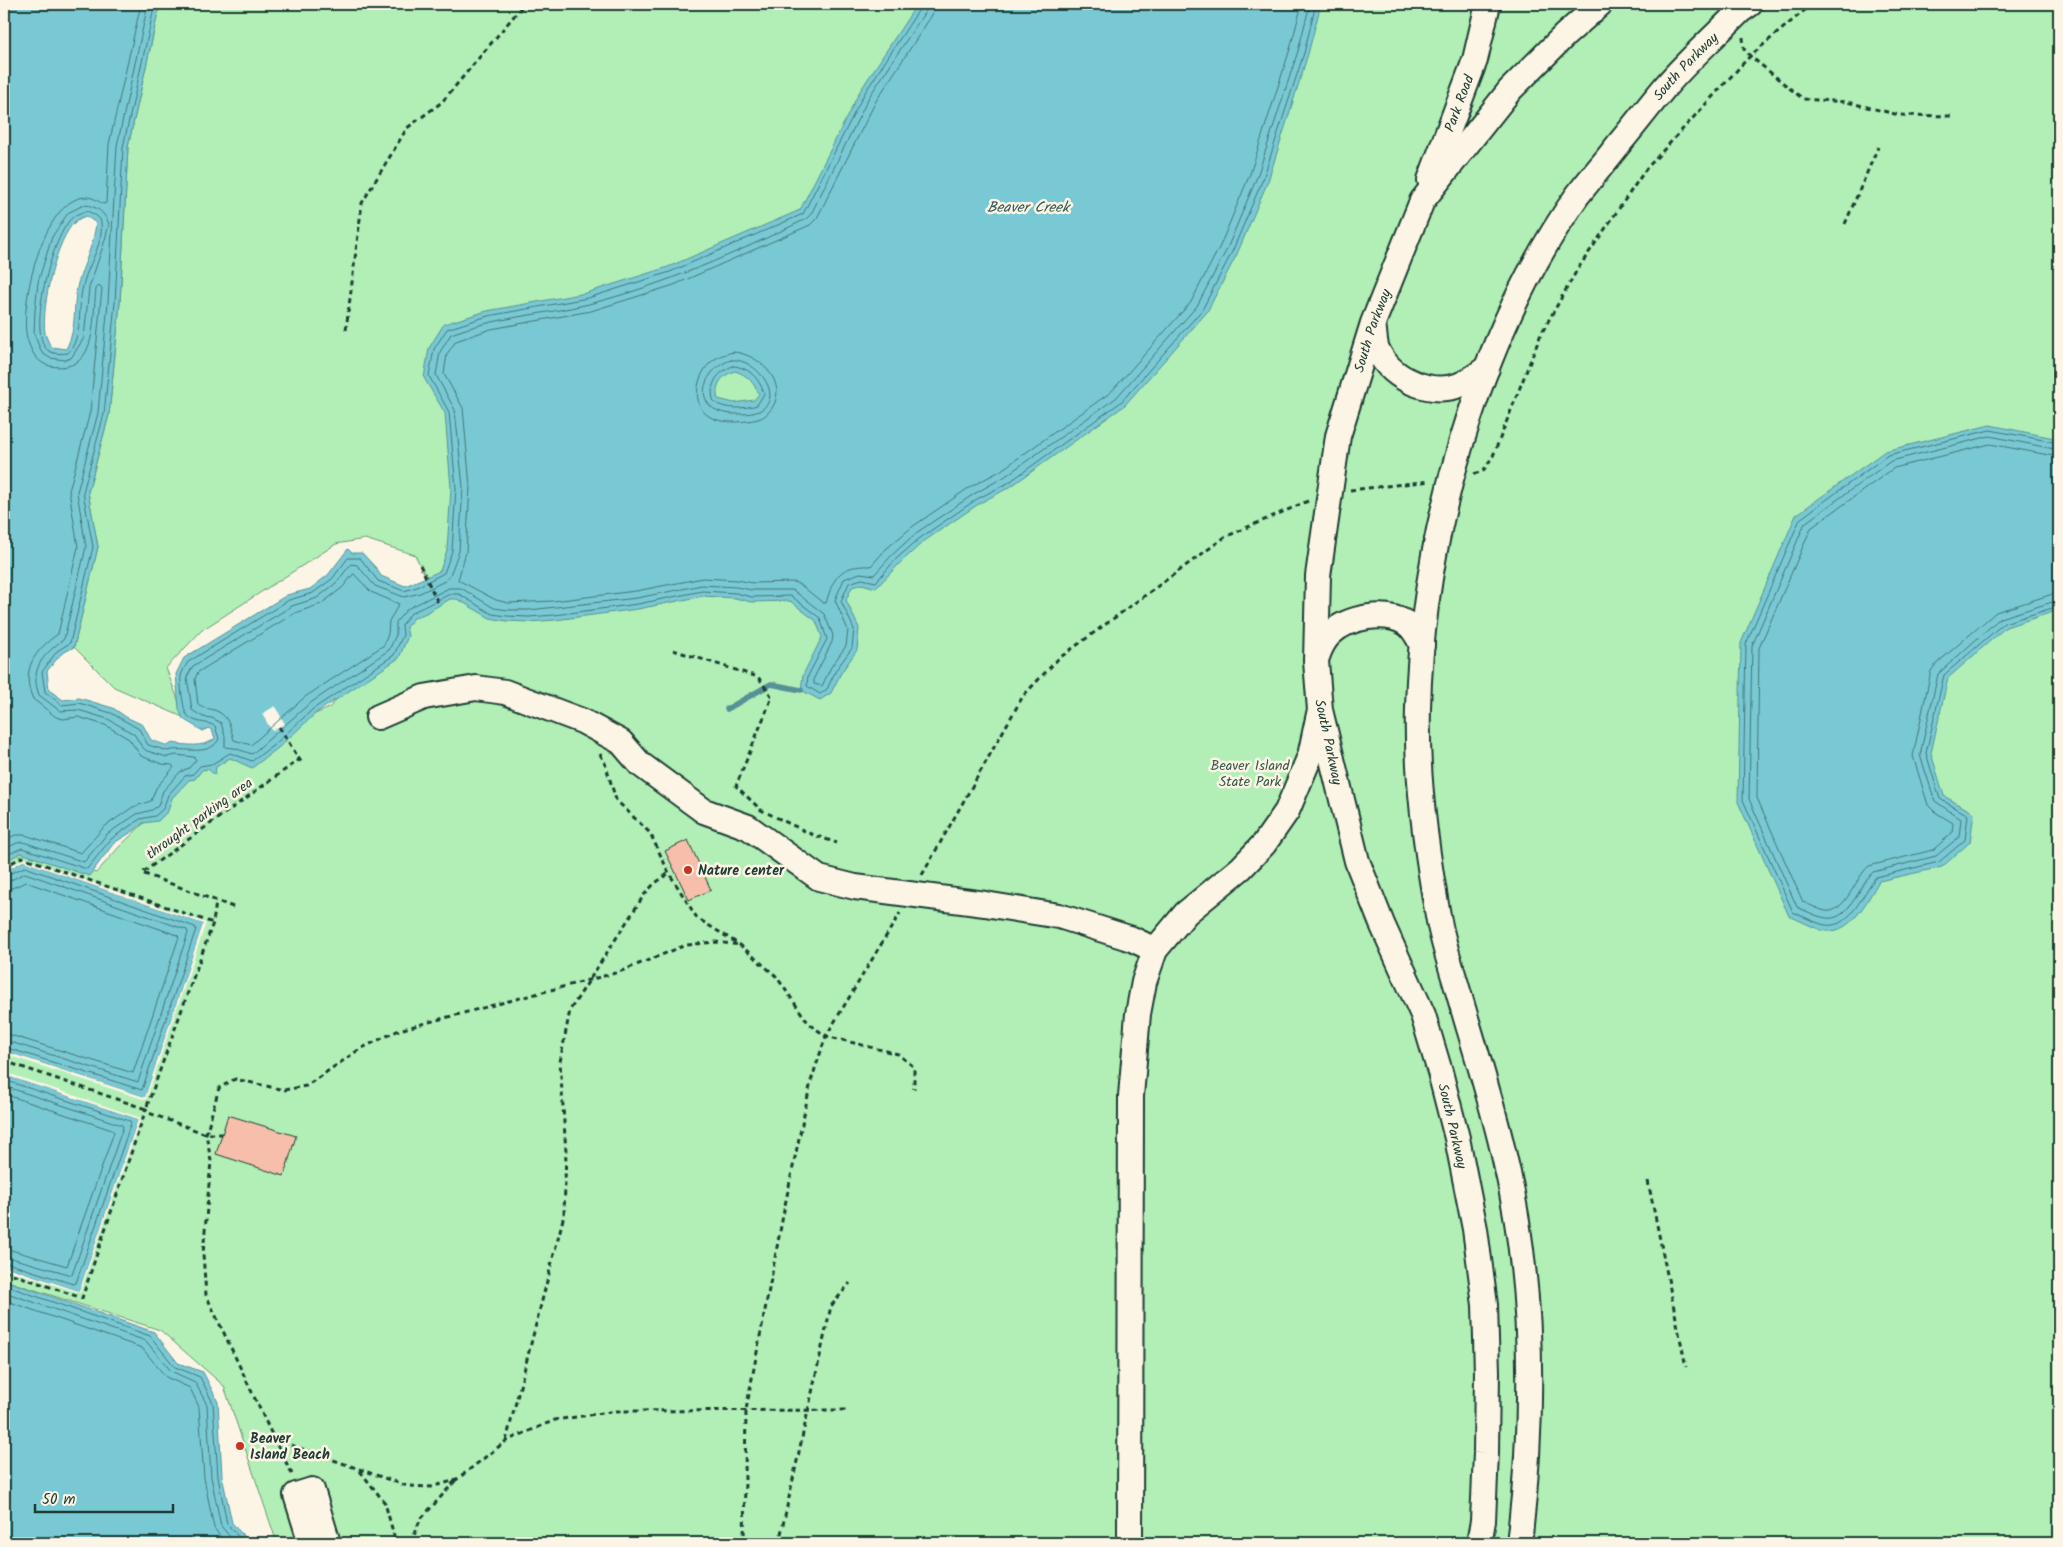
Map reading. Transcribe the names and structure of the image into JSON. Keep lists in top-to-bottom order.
{
  "streets": {
    "street": ["South Parkway", "Park Road"],
    "path": ["throught parking area"]
  },
  "crossings": [
    ["South Parkway", "Park Road"]
  ],
  "water": ["Beaver Creek"],
  "parks": ["Beaver Island State Park"],
  "places": ["Nature center", "Beaver Island Beach"],
  "scale_bar": "50 m"
}
